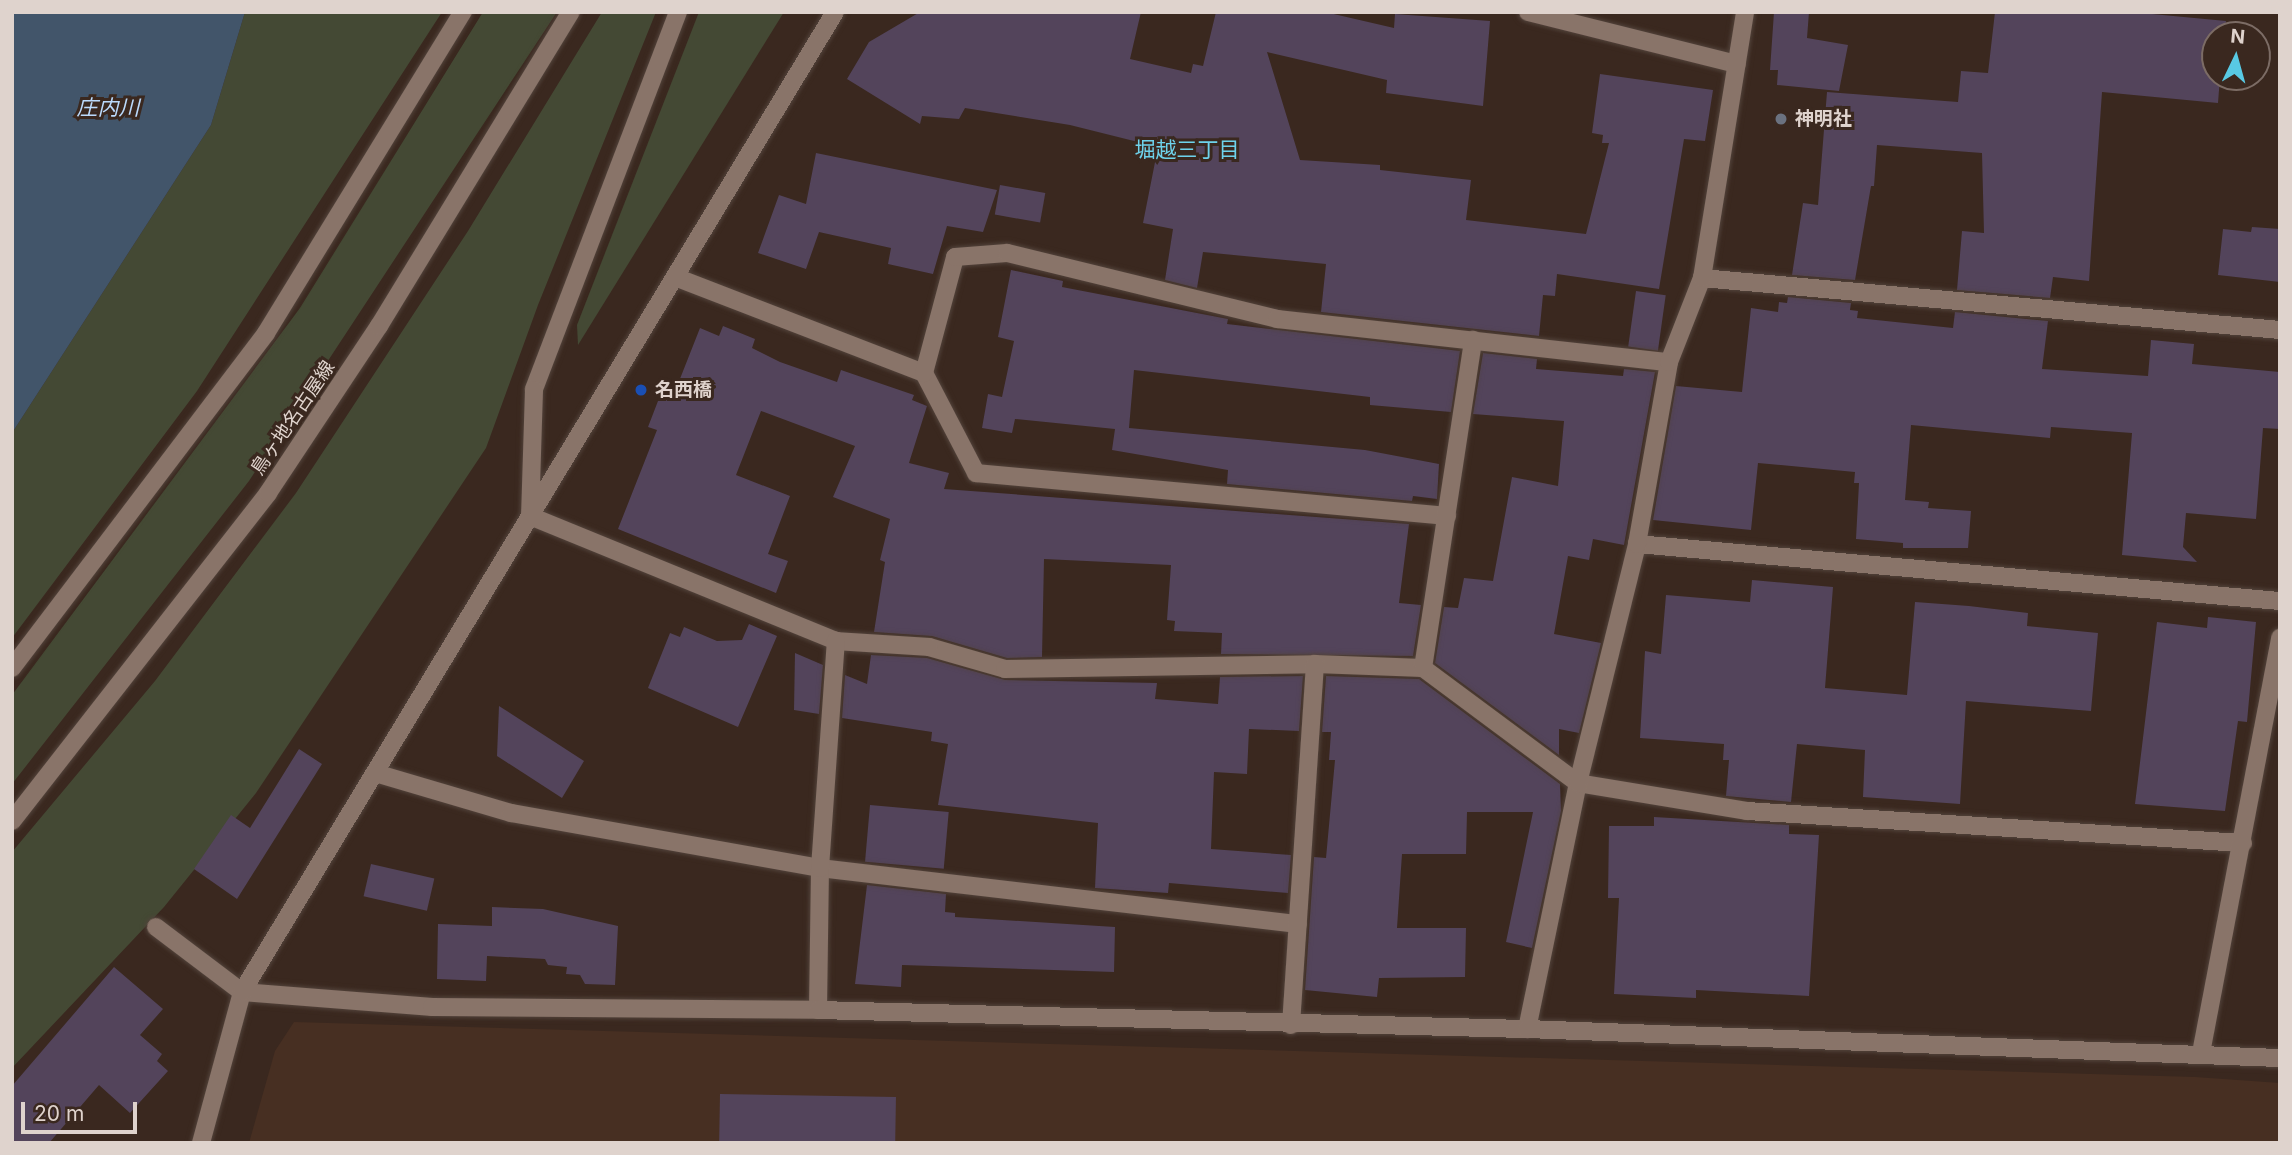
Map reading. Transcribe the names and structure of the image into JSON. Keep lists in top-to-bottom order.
{
  "streets": {
    "street": ["鳥ヶ地名古屋線"]
  },
  "districts": ["堀越三丁目"],
  "water": ["庄内川"],
  "places": ["神明社", "名西橋"],
  "scale_bar": "20 m",
  "north": "top"
}
